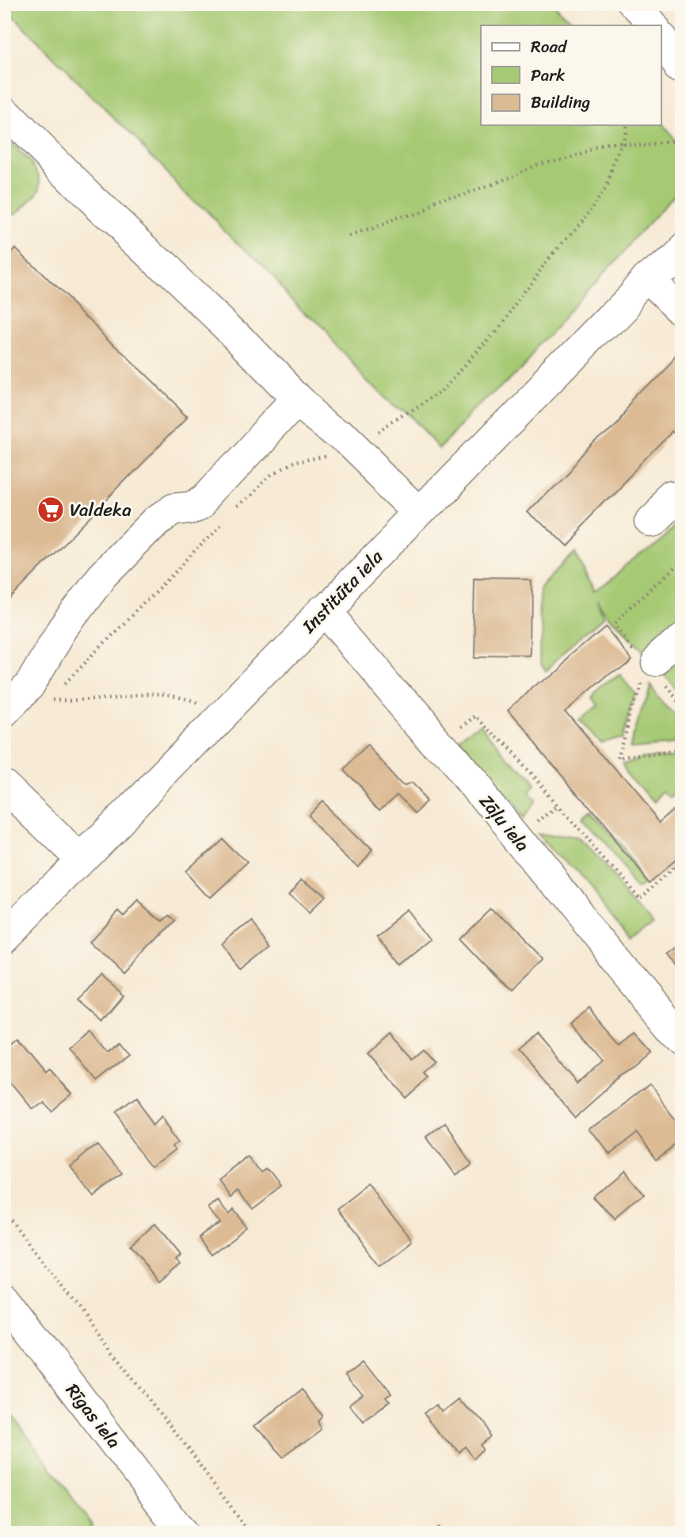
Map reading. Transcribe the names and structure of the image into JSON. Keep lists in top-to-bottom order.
{
  "streets": {
    "street": ["Institūta iela", "Zāļu iela", "Rīgas iela"]
  },
  "crossings": [
    ["Institūta iela", "Zāļu iela"]
  ],
  "places": {
    "supermarket": ["Valdeka"]
  },
  "legend": ["Road", "Park", "Building"]
}
